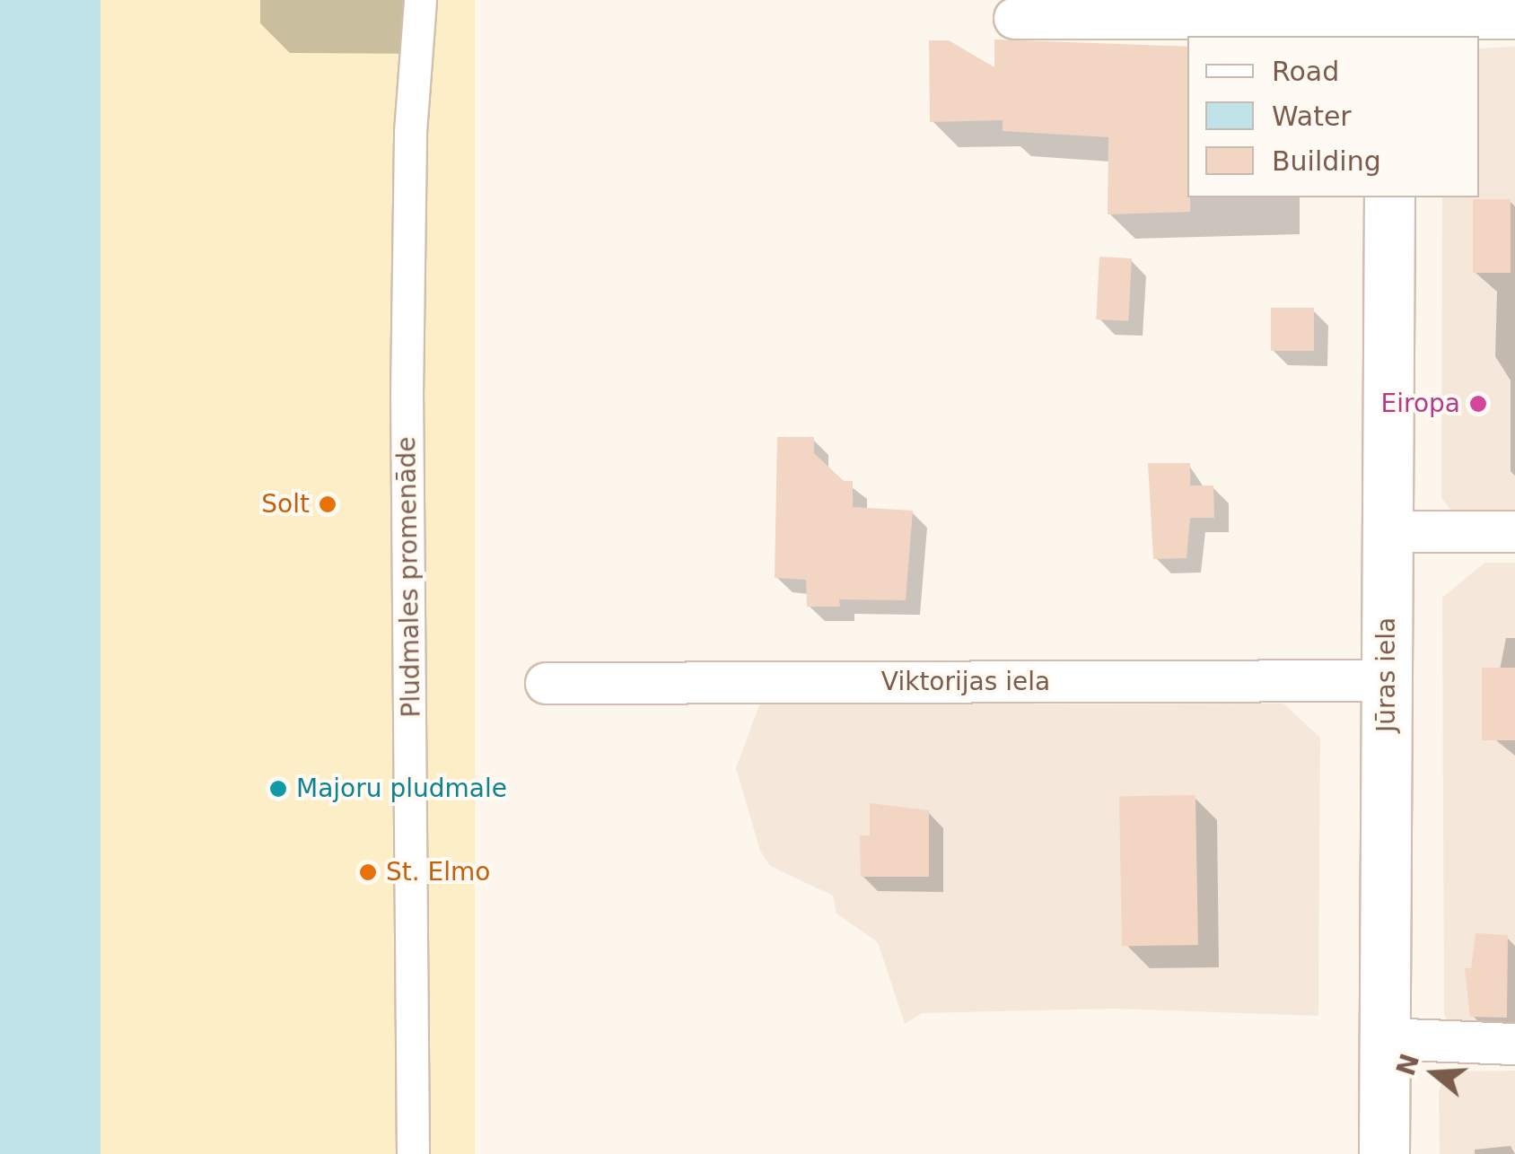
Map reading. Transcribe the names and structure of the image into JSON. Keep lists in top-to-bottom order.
{
  "streets": {
    "street": ["Pludmales promenāde", "Jūras iela", "Viktorijas iela"]
  },
  "crossings": [
    ["Jūras iela", "Viktorijas iela"]
  ],
  "places": [
    "Eiropa",
    "Solt",
    "Majoru pludmale",
    "St. Elmo"
  ],
  "legend": ["Road", "Water", "Building"],
  "north": "left"
}
